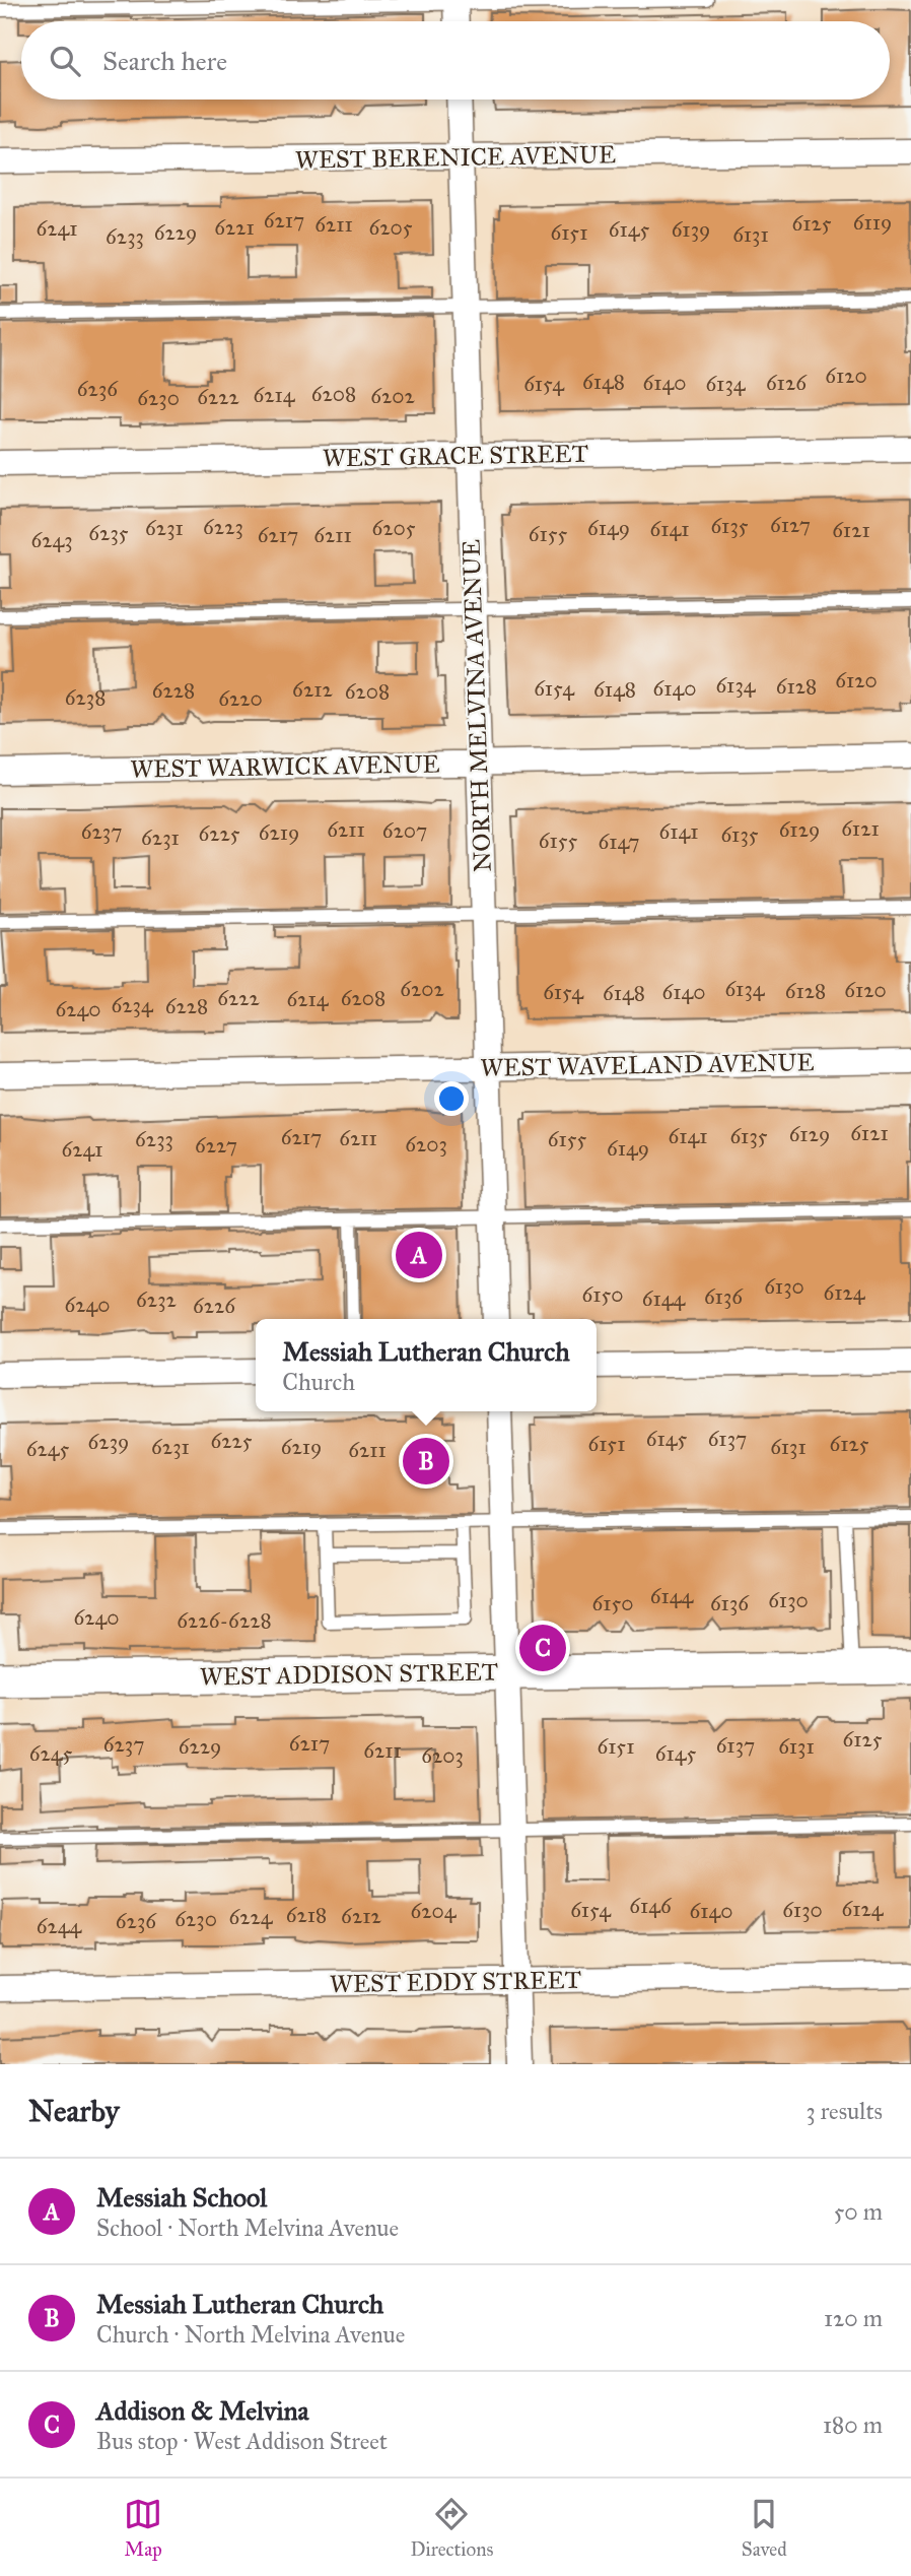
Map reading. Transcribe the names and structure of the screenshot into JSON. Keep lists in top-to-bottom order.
{
  "streets": {
    "street": [
      "WEST BERENICE AVENUE",
      "WEST GRACE STREET",
      "NORTH MELVINA AVENUE",
      "WEST WARWICK AVENUE",
      "WEST WAVELAND AVENUE",
      "WEST ADDISON STREET",
      "WEST EDDY STREET"
    ]
  },
  "crossings": [
    ["WEST BERENICE AVENUE", "NORTH MELVINA AVENUE"],
    ["WEST GRACE STREET", "NORTH MELVINA AVENUE"],
    ["NORTH MELVINA AVENUE", "WEST WARWICK AVENUE"],
    ["NORTH MELVINA AVENUE", "WEST WAVELAND AVENUE"]
  ],
  "house_numbers": [
    "6217",
    "6119",
    "6125",
    "6211",
    "6221",
    "6205",
    "6241",
    "6145",
    "6139",
    "6229",
    "6151",
    "6131",
    "6233",
    "6120",
    "6148",
    "6140",
    "6126",
    "6154",
    "6134",
    "6236",
    "6208",
    "6214",
    "6202",
    "6222",
    "6230",
    "6127",
    "6135",
    "6223",
    "6231",
    "6205",
    "6149",
    "6141",
    "6121",
    "6235",
    "6155",
    "6217",
    "6211",
    "6243",
    "6120",
    "6134",
    "6128",
    "6154",
    "6140",
    "6212",
    "6148",
    "6228",
    "6208",
    "6238",
    "6220",
    "6121",
    "6211",
    "6129",
    "6207",
    "6237",
    "6141",
    "6219",
    "6225",
    "6135",
    "6231",
    "6155",
    "6147",
    "6202",
    "6134",
    "6120",
    "6128",
    "6154",
    "6140",
    "6148",
    "6222",
    "6208",
    "6214",
    "6234",
    "6228",
    "6240",
    "6121",
    "6129",
    "6141",
    "6135",
    "6217",
    "6211",
    "6233",
    "6155",
    "6203",
    "6227",
    "6149",
    "6241",
    "6130",
    "6124",
    "6150",
    "6136",
    "6144",
    "6232",
    "6240",
    "6226",
    "6145",
    "6137",
    "6225",
    "6239",
    "6151",
    "6125",
    "6231",
    "6219",
    "6131",
    "6245",
    "6211",
    "6144",
    "6130",
    "6150",
    "6136",
    "6240",
    "6226-6228",
    "6125",
    "6217",
    "6237",
    "6137",
    "6229",
    "6151",
    "6131",
    "6211",
    "6245",
    "6145",
    "6203",
    "6146",
    "6124",
    "6154",
    "6130",
    "6204",
    "6140",
    "6218",
    "6212",
    "6224",
    "6230",
    "6236",
    "6244"
  ],
  "page": {
    "search": "Search here",
    "pins": ["A", "B", "C"],
    "popup": ["Messiah Lutheran Church", "Church"],
    "heading": ["Nearby", "3 results"],
    "list": [
      {
        "mark": "A",
        "name": "Messiah School",
        "note": "School · North Melvina Avenue",
        "value": "50 m"
      },
      {
        "mark": "B",
        "name": "Messiah Lutheran Church",
        "note": "Church · North Melvina Avenue",
        "value": "120 m"
      },
      {
        "mark": "C",
        "name": "Addison & Melvina",
        "note": "Bus stop · West Addison Street",
        "value": "180 m"
      }
    ],
    "nav": ["Map", "Directions", "Saved"]
  }
}
